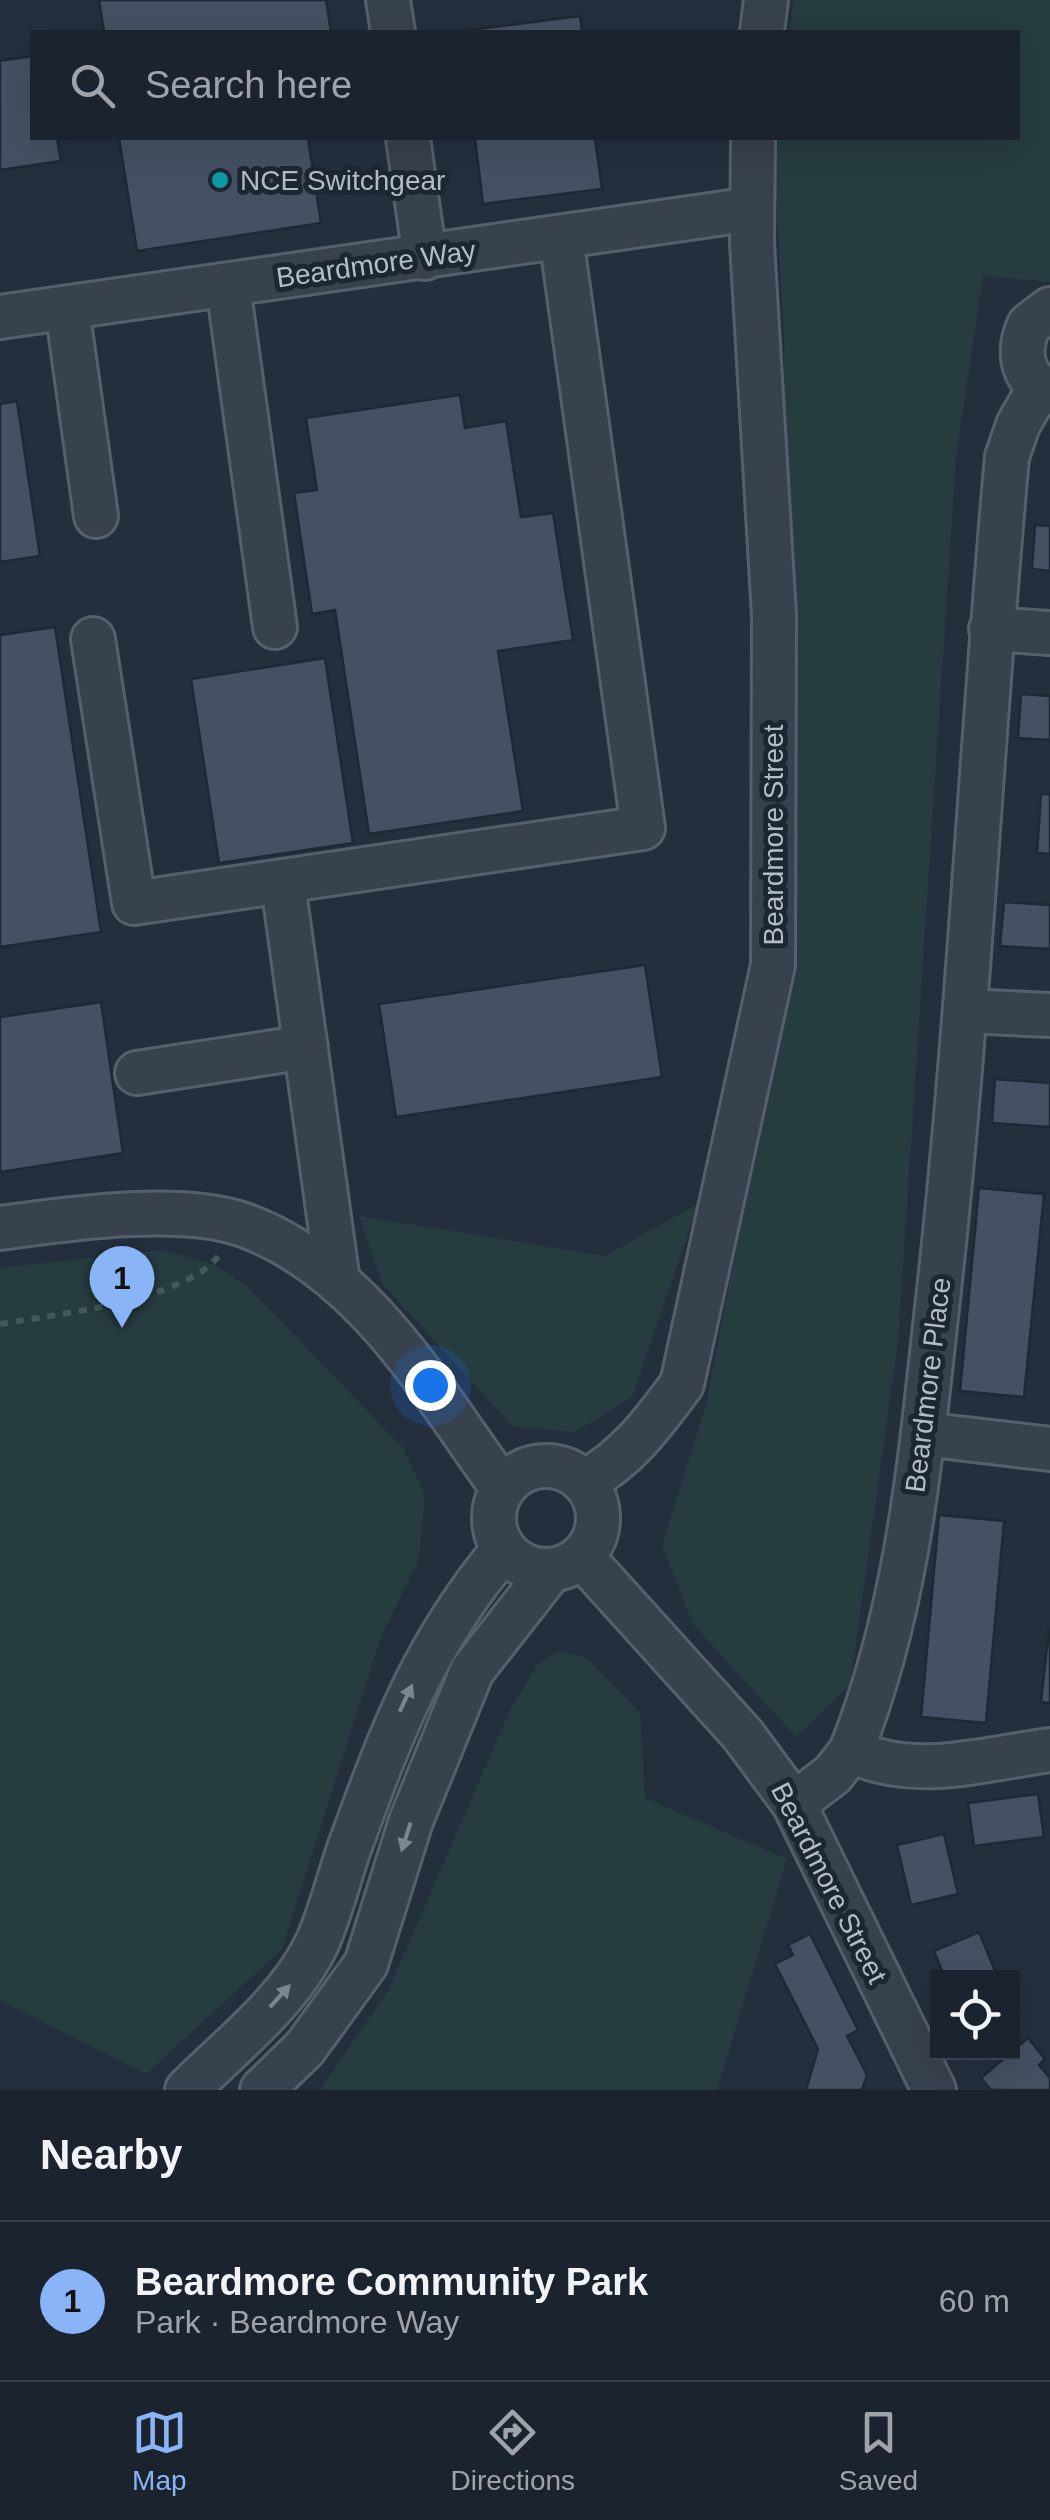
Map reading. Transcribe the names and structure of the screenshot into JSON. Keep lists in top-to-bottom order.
{
  "streets": {
    "street": ["Beardmore Way", "Beardmore Street", "Beardmore Place"]
  },
  "crossings": [
    ["Beardmore Way", "Beardmore Street"]
  ],
  "places": ["NCE Switchgear"],
  "page": {
    "search": "Search here",
    "pins": "1",
    "heading": "Nearby",
    "list": [
      {
        "mark": "1",
        "name": "Beardmore Community Park",
        "note": "Park · Beardmore Way",
        "value": "60 m"
      }
    ],
    "nav": ["Map", "Directions", "Saved"]
  }
}
